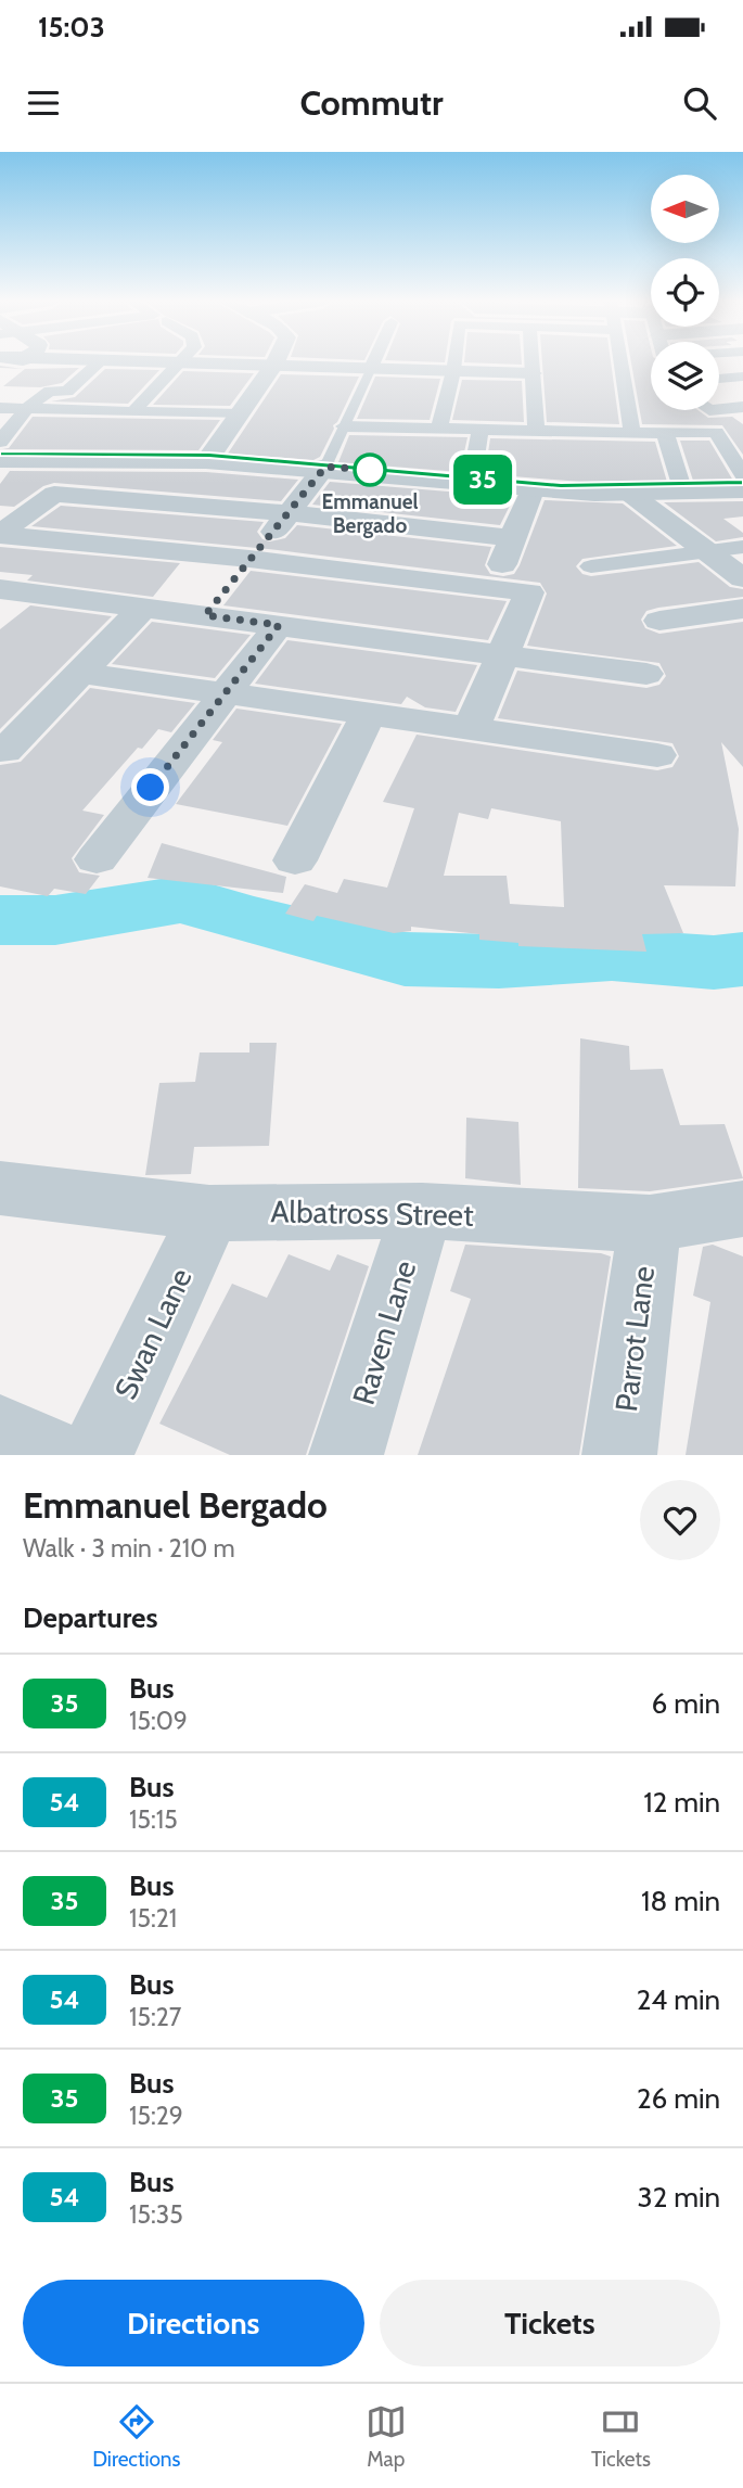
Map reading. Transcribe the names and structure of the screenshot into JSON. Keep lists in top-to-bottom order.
{
  "streets": {
    "street": [
      "Albatross Street",
      "Raven Lane",
      "Swan Lane",
      "Parrot Lane"
    ]
  },
  "crossings": [
    ["Albatross Street", "Raven Lane"],
    ["Albatross Street", "Swan Lane"],
    ["Albatross Street", "Parrot Lane"]
  ],
  "places": ["Emmanuel Bergado"],
  "lines": ["bus line 35"],
  "north": "left",
  "page": {
    "status": "15:03",
    "header": "Commutr",
    "on_map": "35",
    "heading": [
      ["Emmanuel Bergado", "Walk · 3 min · 210 m"],
      "Departures"
    ],
    "list": [
      {
        "mark": "35",
        "name": "Bus",
        "note": "15:09",
        "value": "6 min"
      },
      {
        "mark": "54",
        "name": "Bus",
        "note": "15:15",
        "value": "12 min"
      },
      {
        "mark": "35",
        "name": "Bus",
        "note": "15:21",
        "value": "18 min"
      },
      {
        "mark": "54",
        "name": "Bus",
        "note": "15:27",
        "value": "24 min"
      },
      {
        "mark": "35",
        "name": "Bus",
        "note": "15:29",
        "value": "26 min"
      },
      {
        "mark": "54",
        "name": "Bus",
        "note": "15:35",
        "value": "32 min"
      }
    ],
    "buttons": ["Directions", "Tickets"],
    "tabs": ["Directions", "Map", "Tickets"]
  }
}
